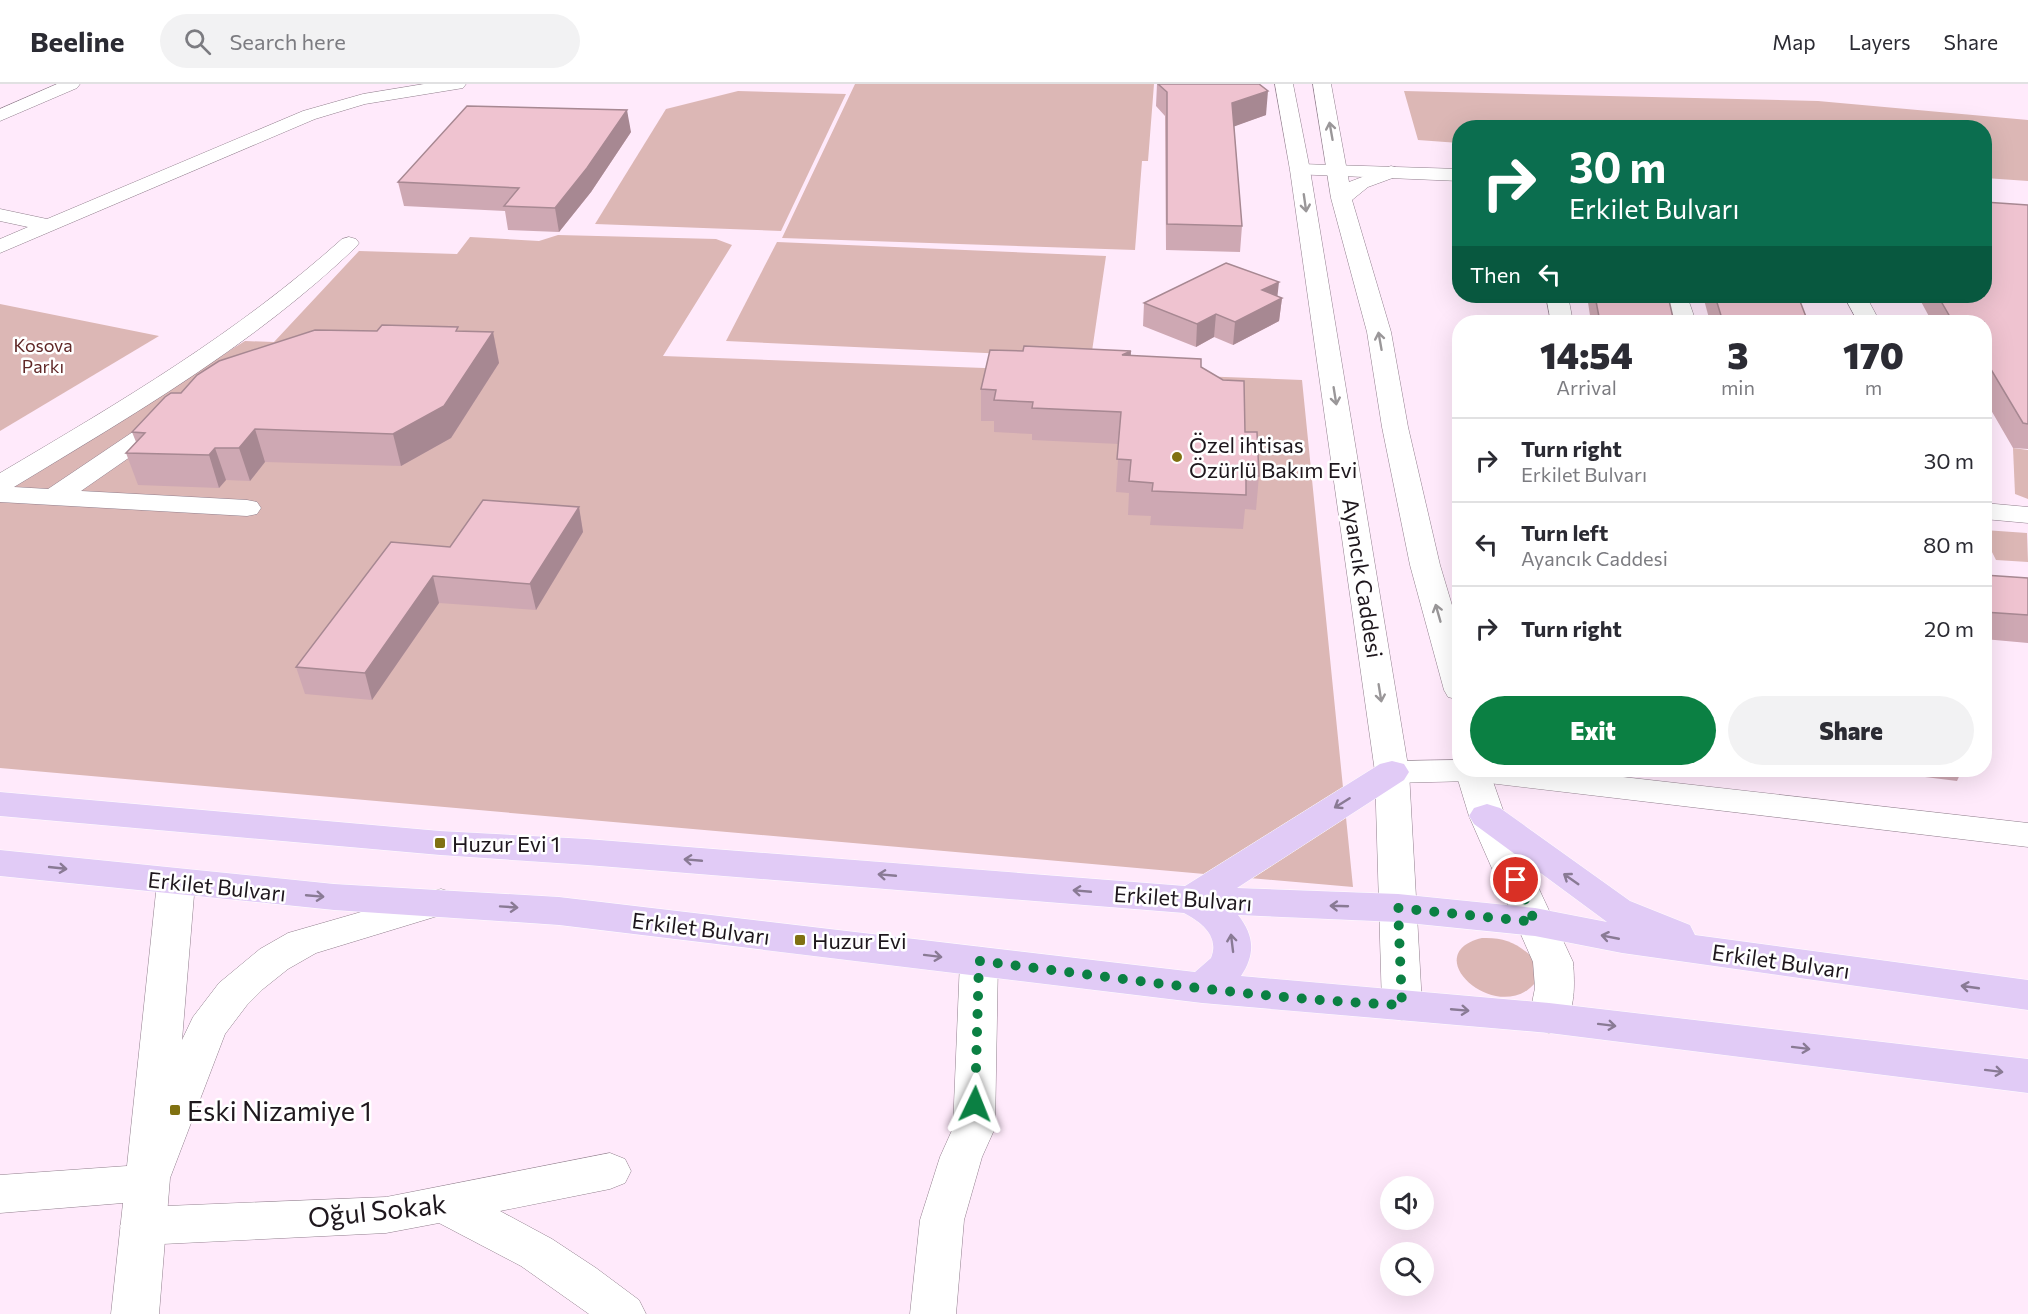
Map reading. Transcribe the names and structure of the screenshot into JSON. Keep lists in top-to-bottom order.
{
  "streets": {
    "main road": ["Erkilet Bulvarı"],
    "street": ["Ayancık Caddesi", "Oğul Sokak"]
  },
  "crossings": [
    ["Ayancık Caddesi", "Erkilet Bulvarı"]
  ],
  "parks": ["Kosova Parkı"],
  "places": {
    "other": ["Özel ihtisas Özürlü Bakım Evi"],
    "transit": ["Huzur Evi 1", "Huzur Evi", "Eski Nizamiye 1"]
  },
  "page": {
    "header": "Beeline",
    "search": "Search here",
    "nav": ["Map", "Layers", "Share"],
    "turn": ["30 m", "Erkilet Bulvarı"],
    "then": "Then",
    "eta": [
      "14:54",
      "Arrival",
      "3",
      "min",
      "170",
      "m"
    ],
    "list": [
      {
        "name": "Turn right",
        "note": "Erkilet Bulvarı",
        "value": "30 m"
      },
      {
        "name": "Turn left",
        "note": "Ayancık Caddesi",
        "value": "80 m"
      },
      {
        "name": "Turn right",
        "value": "20 m"
      }
    ],
    "buttons": ["Exit", "Share"]
  }
}
